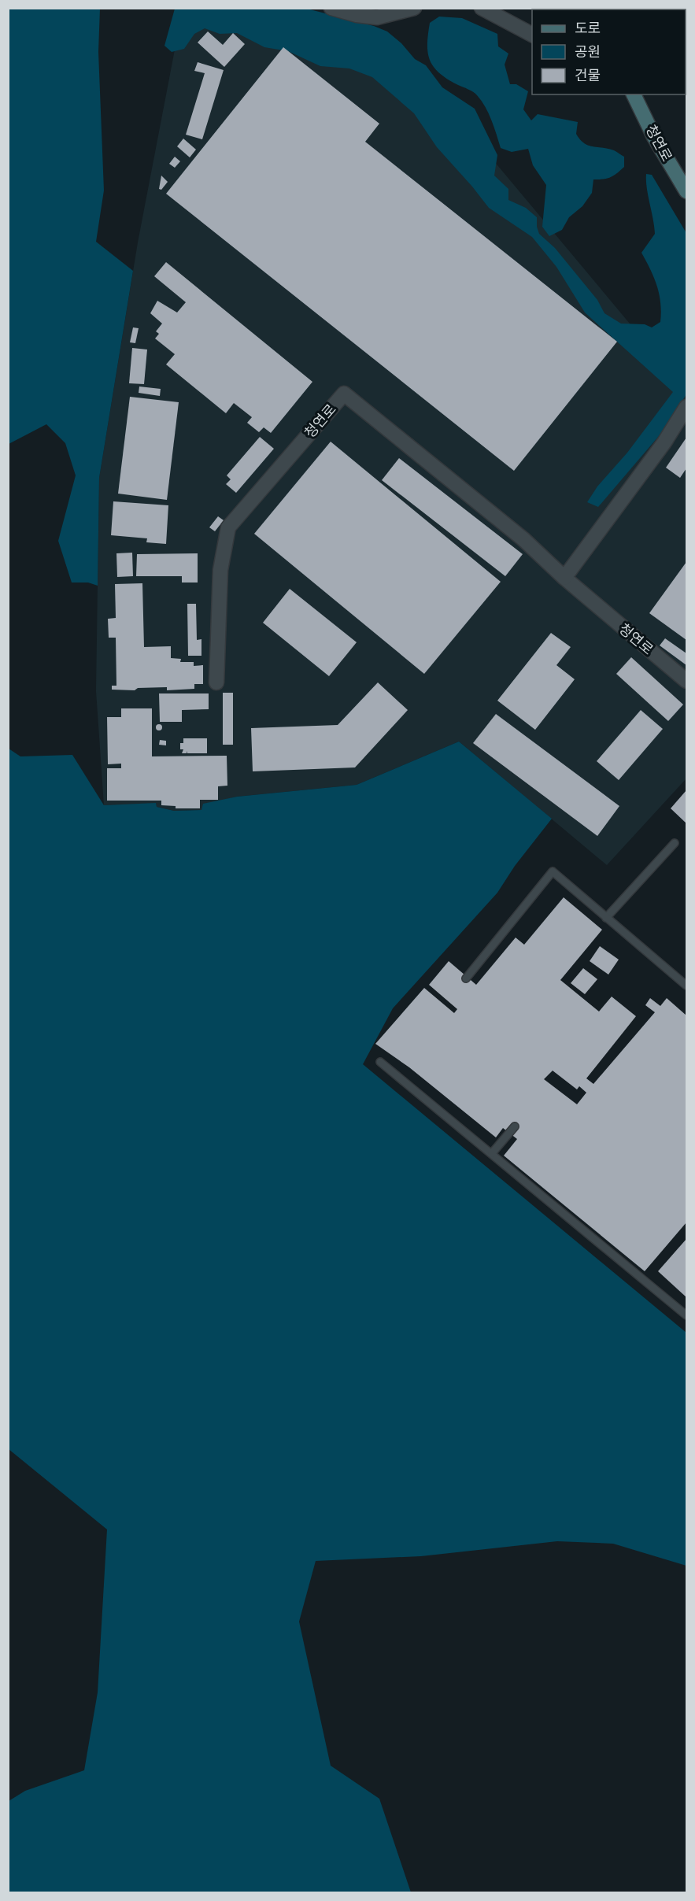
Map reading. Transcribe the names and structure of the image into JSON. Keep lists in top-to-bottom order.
{
  "streets": {
    "main road": ["청연로"]
  },
  "legend": ["도로", "공원", "건물"]
}
